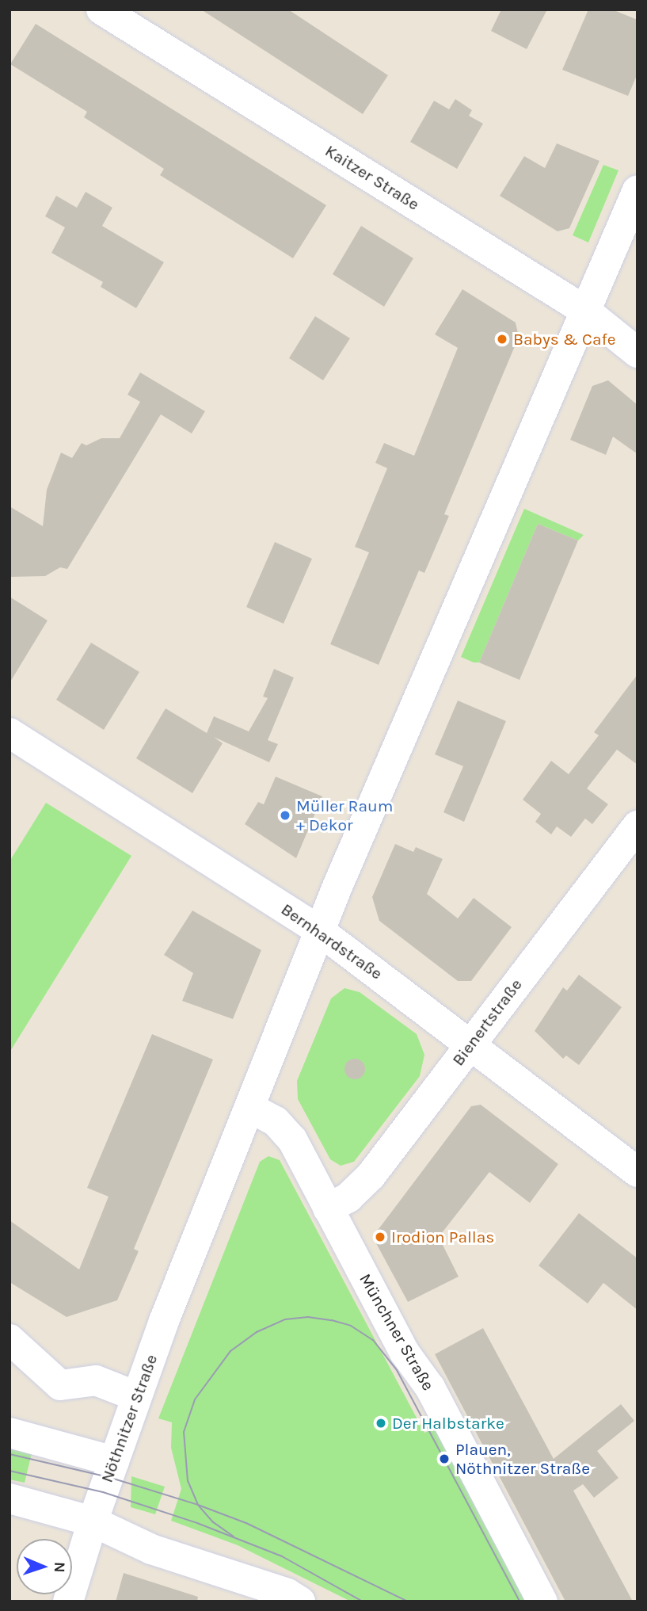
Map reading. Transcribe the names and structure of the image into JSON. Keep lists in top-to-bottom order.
{
  "streets": {
    "street": [
      "Kaitzer Straße",
      "Bernhardstraße",
      "Bienertstraße",
      "Münchner Straße",
      "Nöthnitzer Straße"
    ]
  },
  "crossings": [
    ["Kaitzer Straße", "Nöthnitzer Straße"],
    ["Bernhardstraße", "Bienertstraße"],
    ["Bernhardstraße", "Nöthnitzer Straße"],
    ["Bienertstraße", "Münchner Straße"],
    ["Münchner Straße", "Nöthnitzer Straße"]
  ],
  "places": [
    "Babys & Cafe",
    "Müller Raum + Dekor",
    "Irodion Pallas",
    "Der Halbstarke",
    "Plauen, Nöthnitzer Straße"
  ],
  "north": "right"
}
